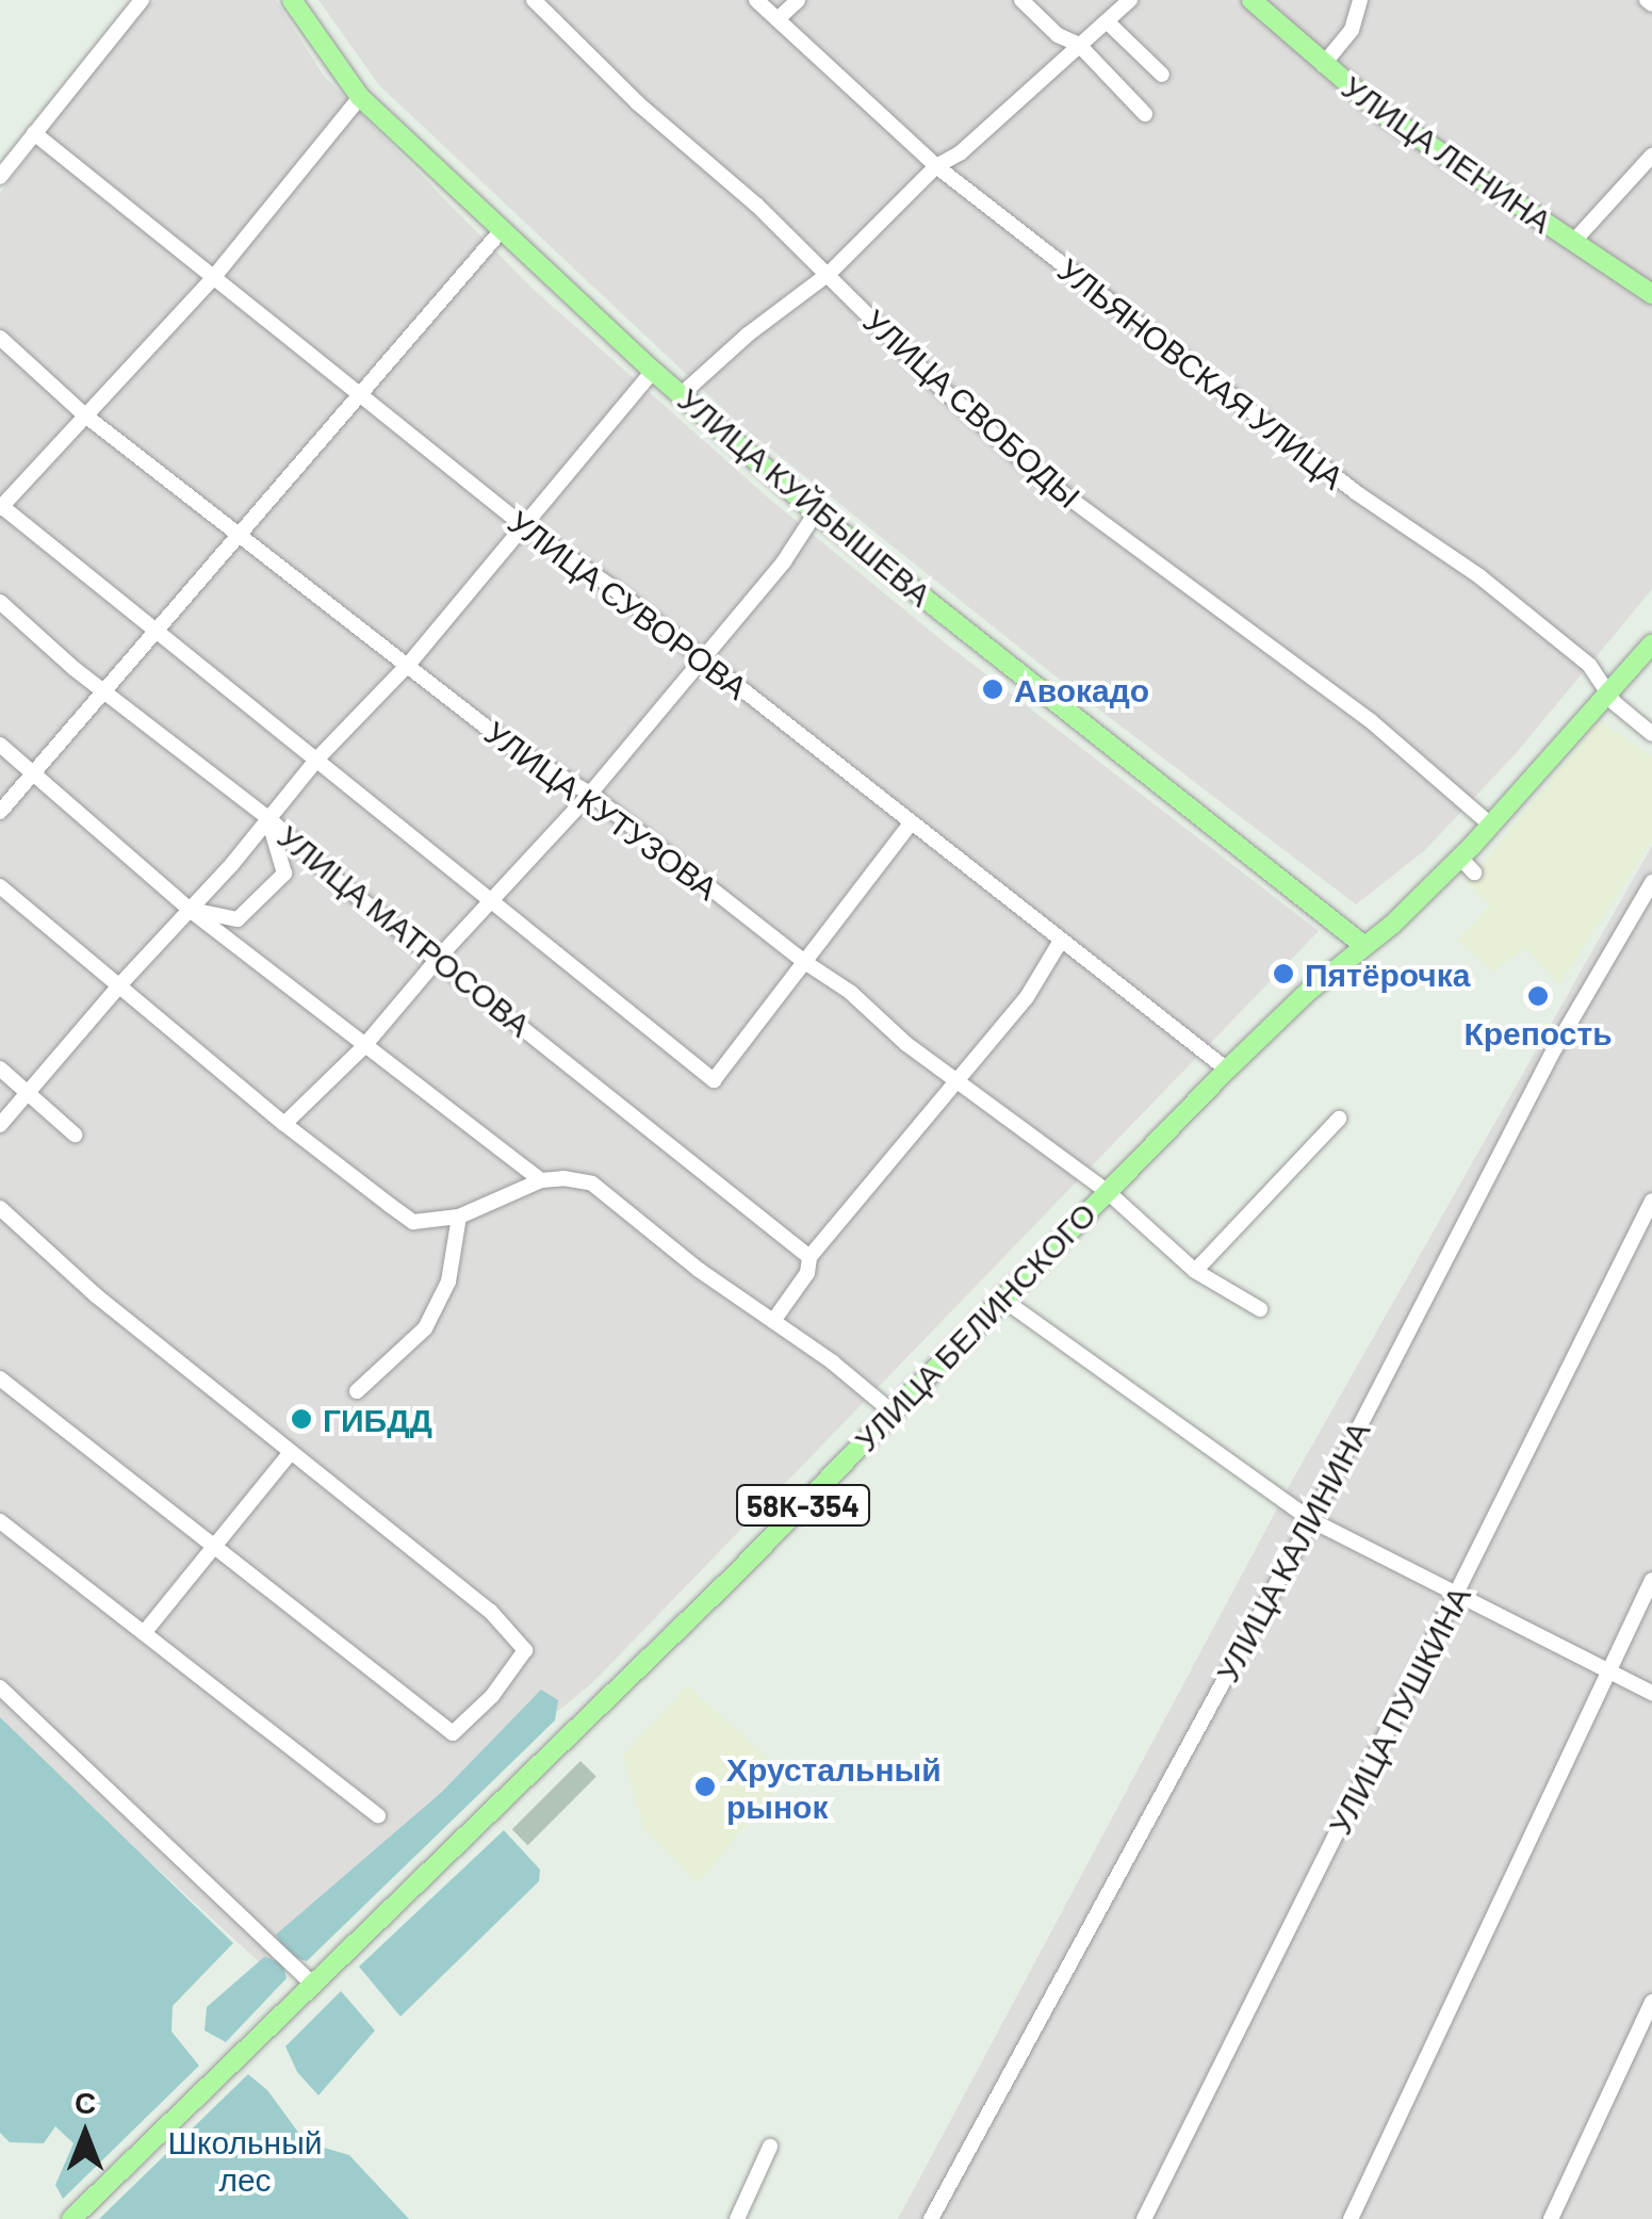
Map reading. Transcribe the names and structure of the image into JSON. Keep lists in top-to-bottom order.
{
  "streets": {
    "main road": [
      "УЛИЦА ЛЕНИНА",
      "УЛИЦА КУЙБЫШЕВА",
      "УЛИЦА БЕЛИНСКОГО",
      "58К-354"
    ],
    "street": [
      "УЛЬЯНОВСКАЯ УЛИЦА",
      "УЛИЦА СВОБОДЫ",
      "УЛИЦА СУВОРОВА",
      "УЛИЦА КУТУЗОВА",
      "УЛИЦА МАТРОСОВА",
      "УЛИЦА КАЛИНИНА",
      "УЛИЦА ПУШКИНА"
    ]
  },
  "crossings": [
    ["УЛЬЯНОВСКАЯ УЛИЦА", "УЛИЦА БЕЛИНСКОГО"],
    ["УЛИЦА СВОБОДЫ", "УЛИЦА БЕЛИНСКОГО"],
    ["УЛИЦА КУЙБЫШЕВА", "УЛИЦА БЕЛИНСКОГО"],
    ["УЛИЦА СУВОРОВА", "УЛИЦА БЕЛИНСКОГО"],
    ["УЛИЦА КУТУЗОВА", "УЛИЦА БЕЛИНСКОГО"]
  ],
  "parks": ["Школьный лес"],
  "places": [
    "Авокадо",
    "Пятёрочка",
    "Крепость",
    "ГИБДД",
    "Хрустальный рынок"
  ],
  "north": "top"
}
